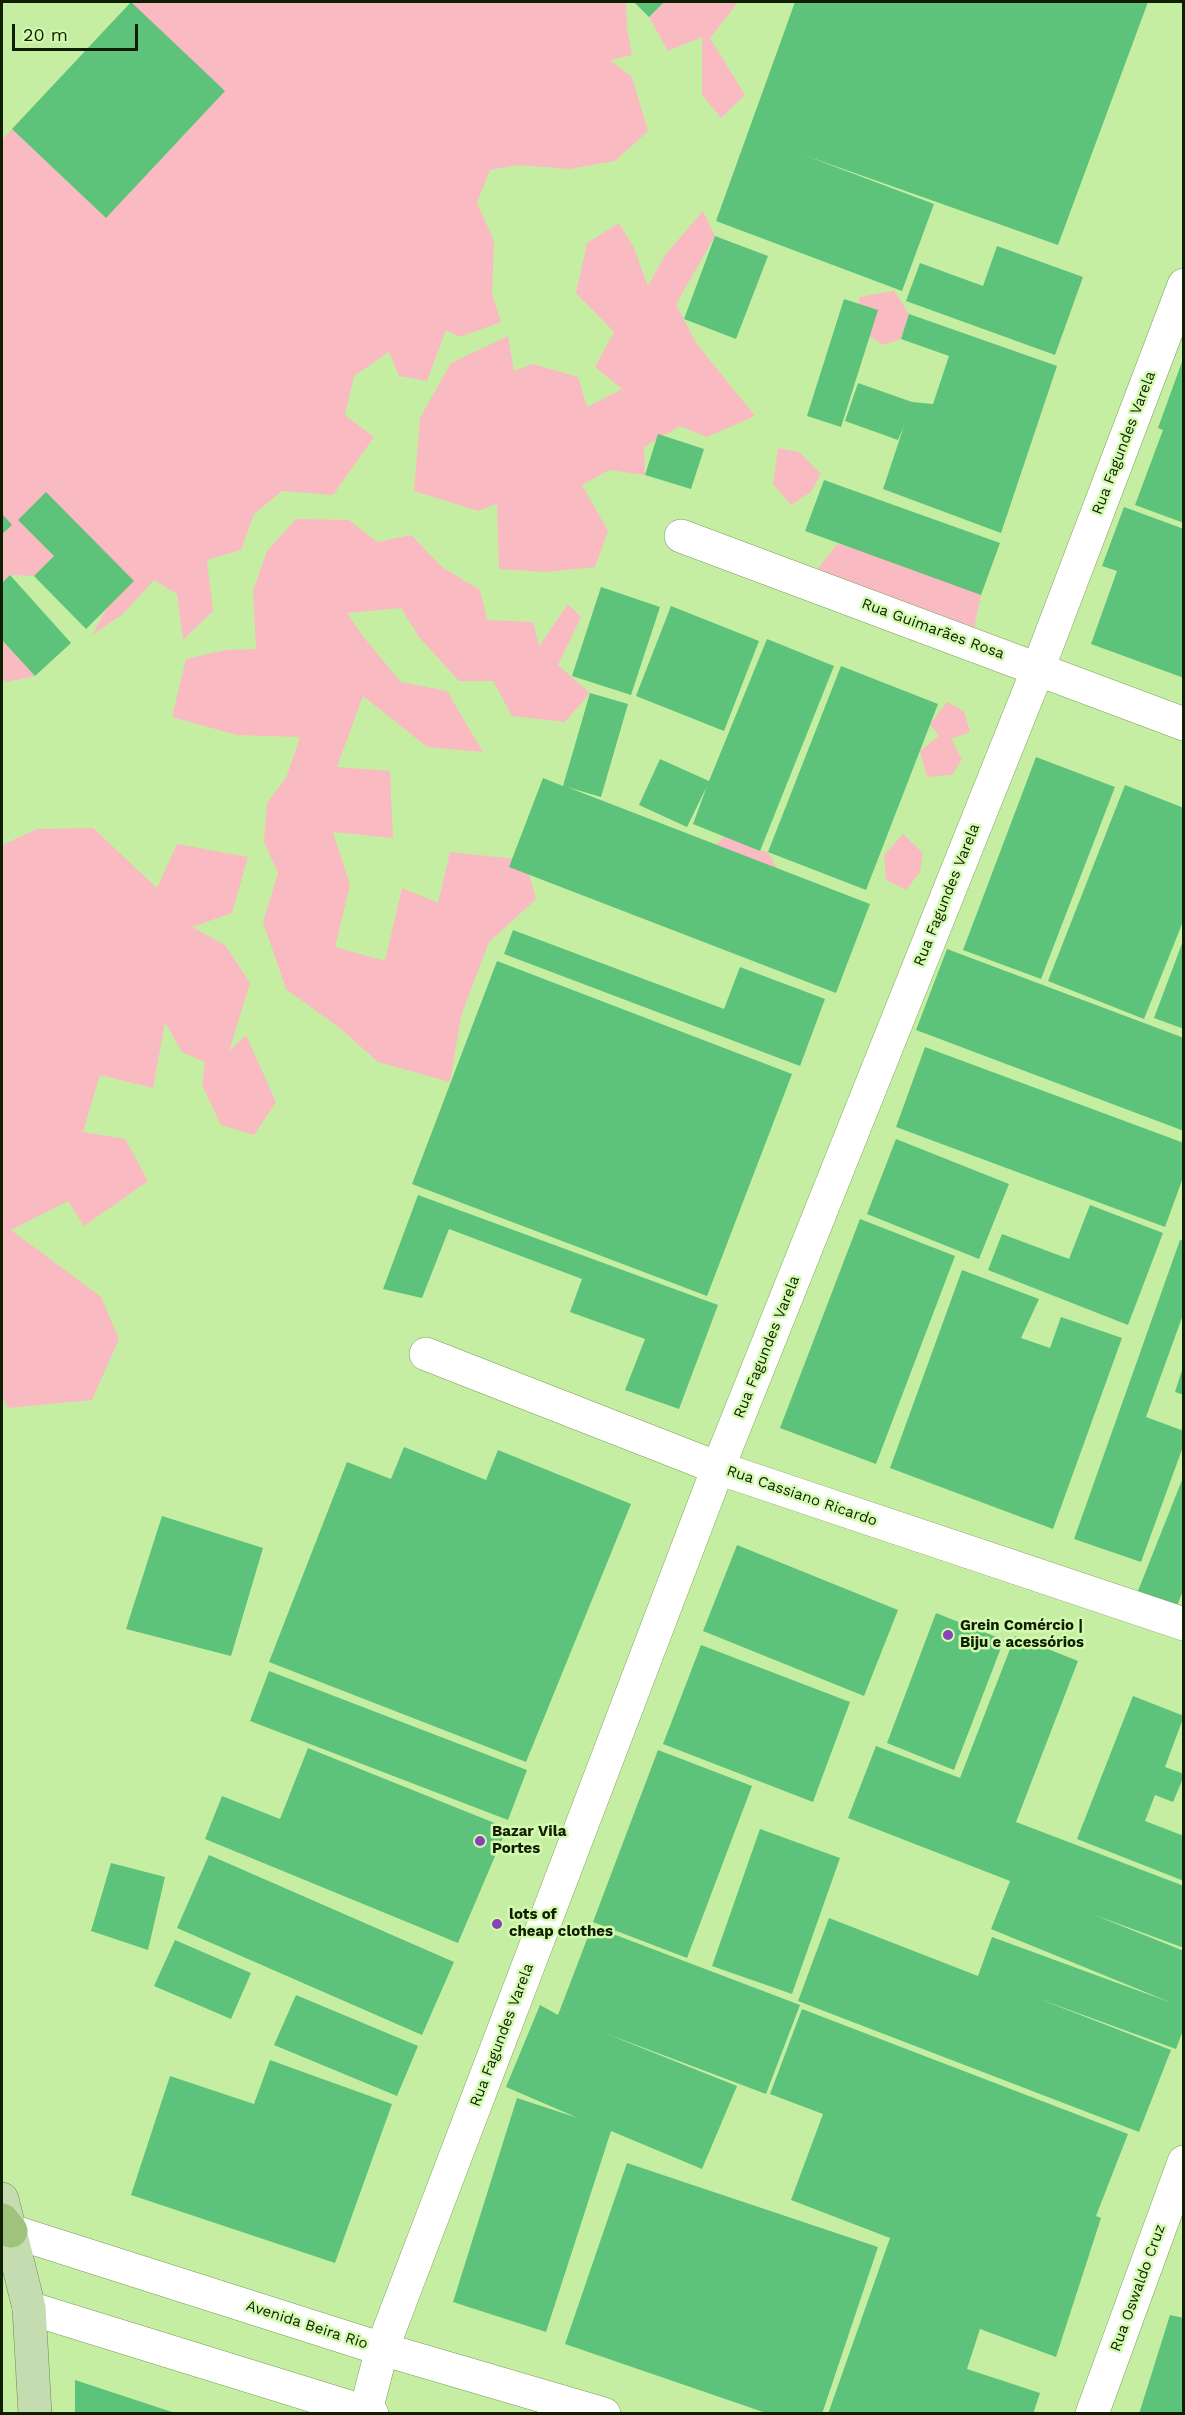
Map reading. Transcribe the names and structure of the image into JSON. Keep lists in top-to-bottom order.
{
  "streets": {
    "street": [
      "Rua Fagundes Varela",
      "Rua Guimarães Rosa",
      "Rua Cassiano Ricardo",
      "Rua Oswaldo Cruz",
      "Avenida Beira Rio"
    ]
  },
  "crossings": [
    ["Rua Fagundes Varela", "Rua Guimarães Rosa"],
    ["Rua Fagundes Varela", "Rua Cassiano Ricardo"],
    ["Rua Fagundes Varela", "Avenida Beira Rio"]
  ],
  "places": ["Grein Comércio | Biju e acessórios", "Bazar Vila Portes", "lots of cheap clothes"],
  "scale_bar": "20 m"
}
